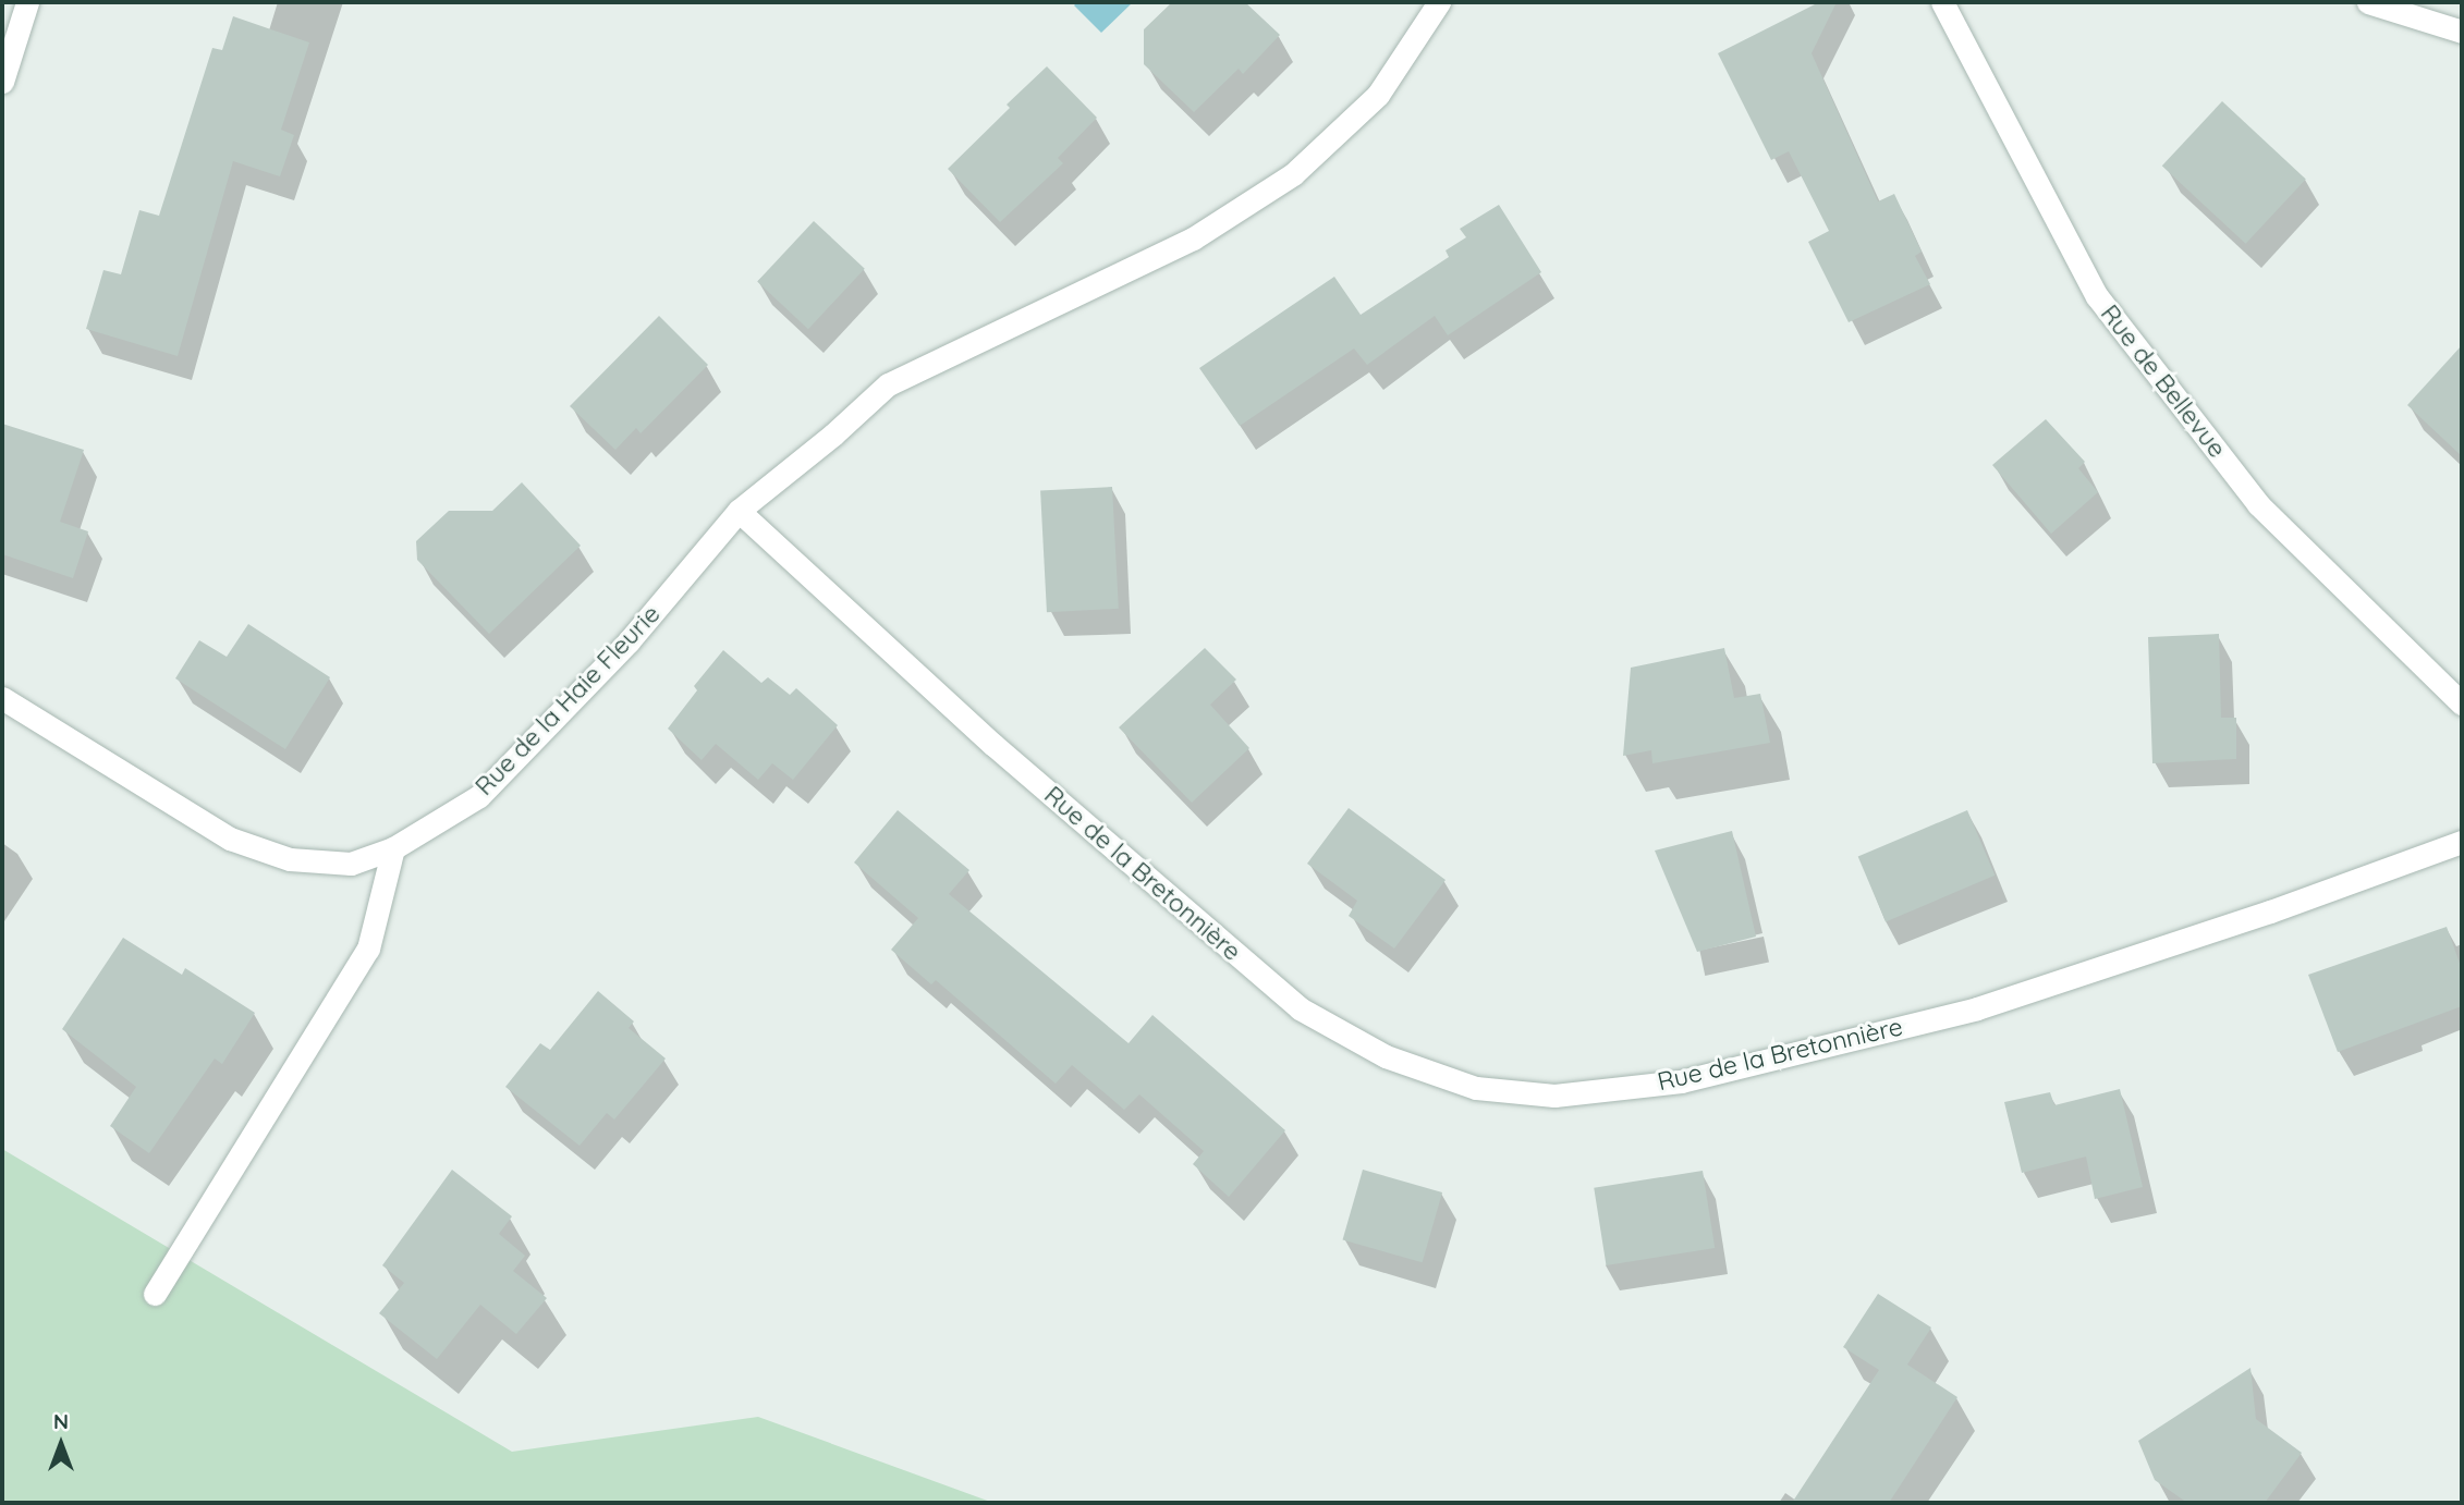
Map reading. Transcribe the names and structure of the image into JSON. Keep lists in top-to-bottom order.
{
  "streets": {
    "street": ["Rue de Bellevue", "Rue de la Haie Fleurie", "Rue de la Bretonnière"]
  },
  "crossings": [
    ["Rue de la Haie Fleurie", "Rue de la Bretonnière"]
  ],
  "north": "top"
}
